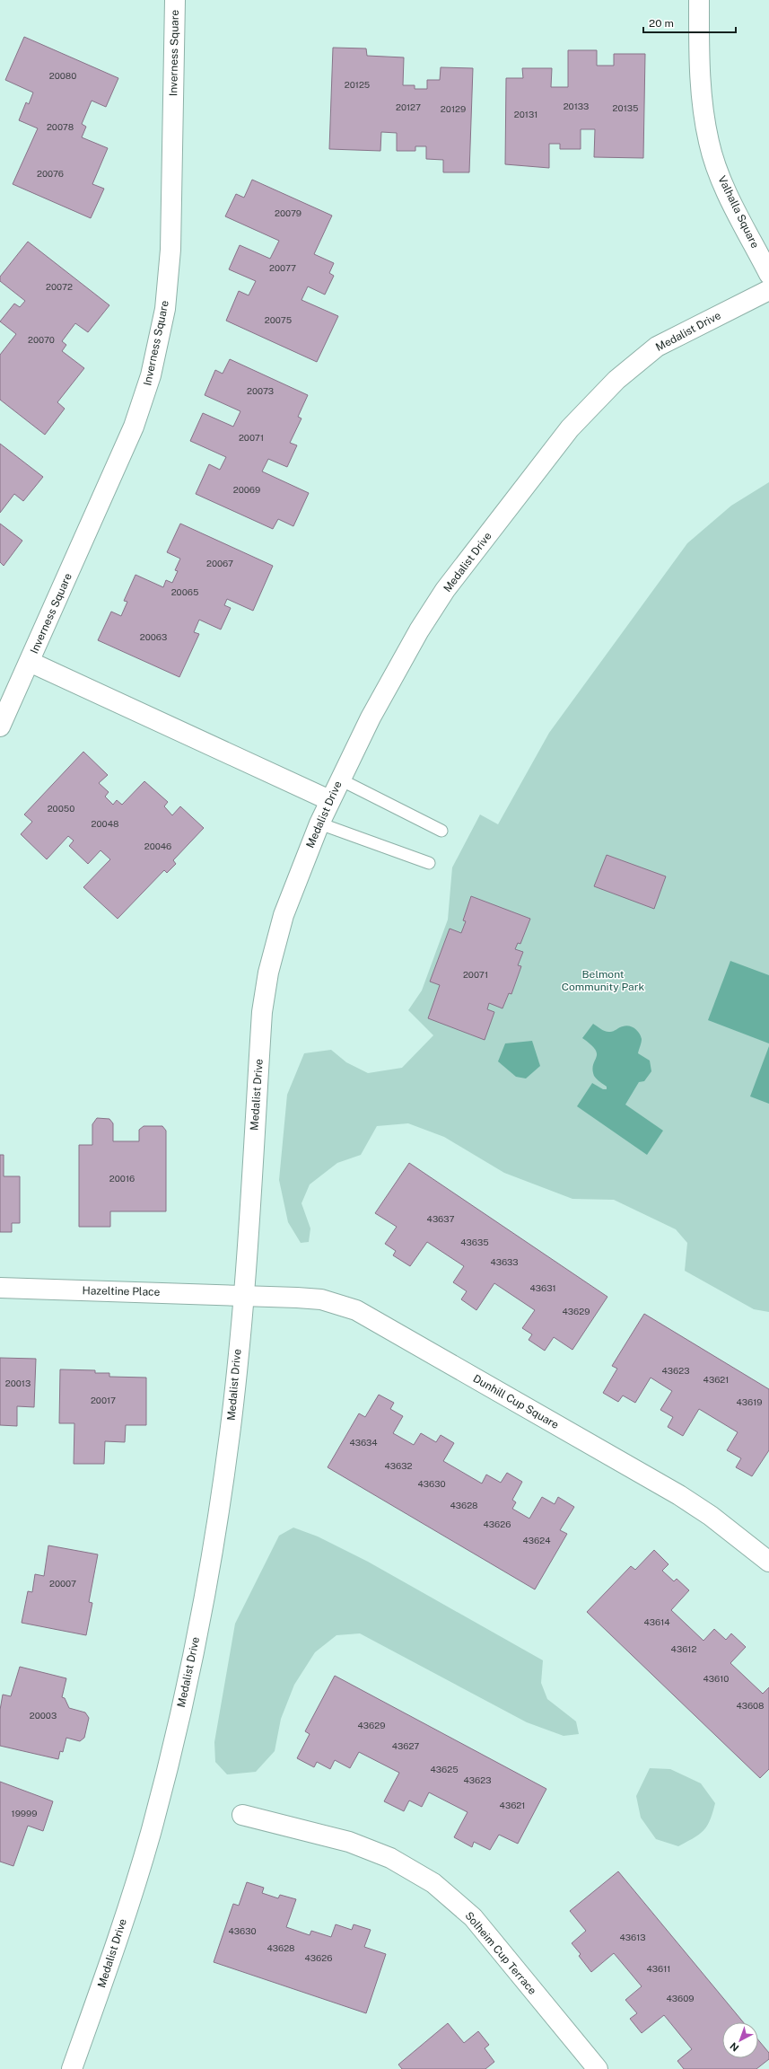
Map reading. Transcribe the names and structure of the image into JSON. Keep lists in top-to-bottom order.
{
  "streets": {
    "street": [
      "Inverness Square",
      "Valhalla Square",
      "Medalist Drive",
      "Hazeltine Place",
      "Dunhill Cup Square",
      "Solheim Cup Terrace"
    ]
  },
  "crossings": [
    ["Inverness Square", "Medalist Drive"],
    ["Medalist Drive", "Hazeltine Place"],
    ["Medalist Drive", "Dunhill Cup Square"],
    ["Hazeltine Place", "Dunhill Cup Square"]
  ],
  "parks": ["Belmont Community Park"],
  "house_numbers": [
    "20080",
    "20125",
    "20133",
    "20127",
    "20135",
    "20129",
    "20131",
    "20078",
    "20076",
    "20079",
    "20077",
    "20072",
    "20075",
    "20070",
    "20073",
    "20071",
    "20069",
    "20067",
    "20065",
    "20063",
    "20050",
    "20048",
    "20046",
    "20071",
    "20016",
    "43637",
    "43635",
    "43633",
    "43631",
    "43629",
    "43623",
    "43621",
    "20013",
    "20017",
    "43619",
    "43634",
    "43632",
    "43630",
    "43628",
    "43626",
    "43624",
    "20007",
    "43614",
    "43612",
    "43610",
    "43608",
    "20003",
    "43629",
    "43627",
    "43625",
    "43623",
    "43621",
    "19999",
    "43630",
    "43613",
    "43628",
    "43626",
    "43611",
    "43609"
  ],
  "scale_bar": "20 m",
  "north": "bottom left"
}
